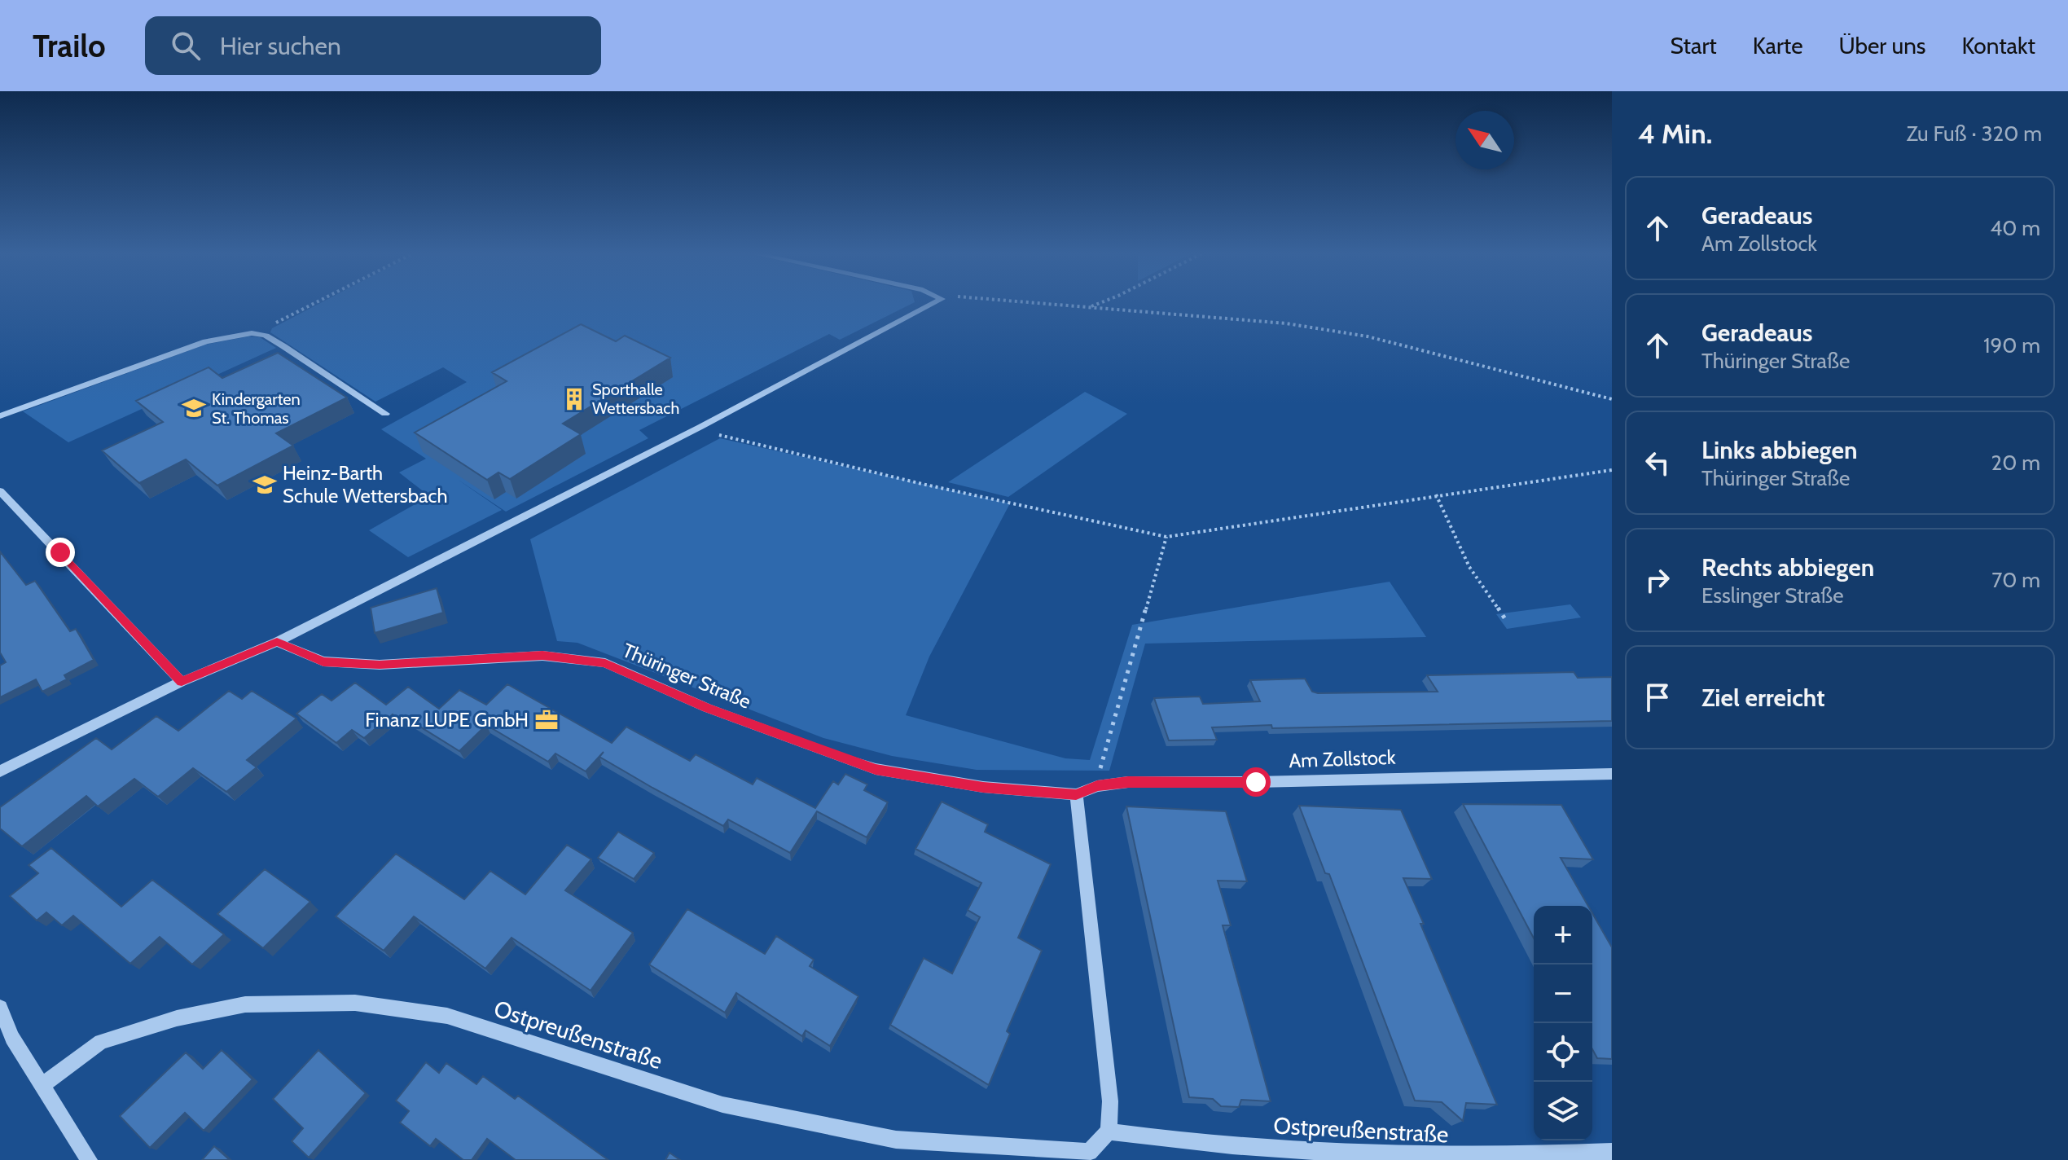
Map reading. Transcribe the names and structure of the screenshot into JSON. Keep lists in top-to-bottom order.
{
  "streets": {
    "street": ["Thüringer Straße", "Am Zollstock", "Ostpreußenstraße"]
  },
  "crossings": [
    ["Thüringer Straße", "Am Zollstock"]
  ],
  "places": {
    "building": ["Sporthalle Wettersbach"],
    "school or university": ["Kindergarten St. Thomas", "Heinz-Barth Schule Wettersbach"],
    "office": ["Finanz LUPE GmbH"]
  },
  "north": "top left",
  "page": {
    "header": "Trailo",
    "search": "Hier suchen",
    "nav": [
      "Start",
      "Karte",
      "Über uns",
      "Kontakt"
    ],
    "heading": ["4 Min.", "Zu Fuß · 320 m"],
    "list": [
      ["Geradeaus", "Am Zollstock", "40 m"],
      ["Geradeaus", "Thüringer Straße", "190 m"],
      ["Links abbiegen", "Thüringer Straße", "20 m"],
      ["Rechts abbiegen", "Esslinger Straße", "70 m"],
      "Ziel erreicht"
    ],
    "map_buttons": ["+", "−"]
  }
}
